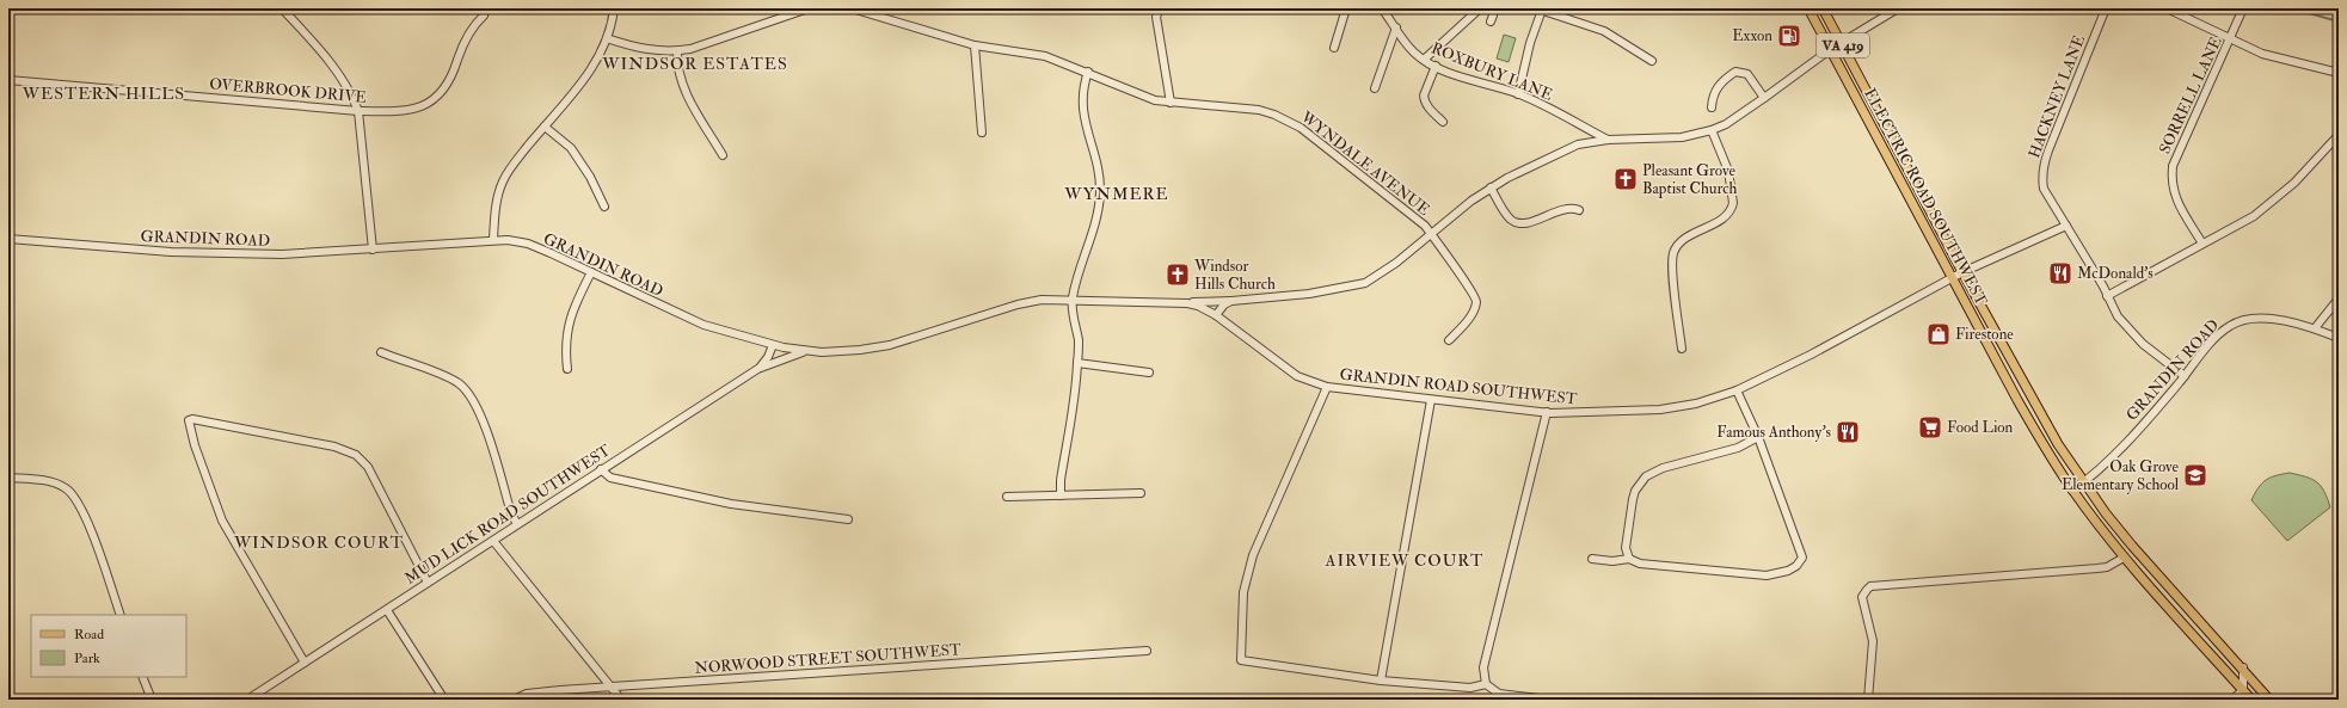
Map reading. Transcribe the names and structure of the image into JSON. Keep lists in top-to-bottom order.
{
  "streets": {
    "main road": ["VA 419", "ELECTRIC ROAD SOUTHWEST"],
    "street": [
      "ROXBURY LANE",
      "OVERBROOK DRIVE",
      "SORRELL LANE",
      "HACKNEY LANE",
      "WYNDALE AVENUE",
      "GRANDIN ROAD",
      "GRANDIN ROAD SOUTHWEST",
      "MUD LICK ROAD SOUTHWEST",
      "NORWOOD STREET SOUTHWEST"
    ]
  },
  "crossings": [
    ["VA 419", "ELECTRIC ROAD SOUTHWEST"],
    ["HACKNEY LANE", "GRANDIN ROAD"],
    ["HACKNEY LANE", "GRANDIN ROAD SOUTHWEST"],
    ["ELECTRIC ROAD SOUTHWEST", "GRANDIN ROAD"],
    ["ELECTRIC ROAD SOUTHWEST", "GRANDIN ROAD SOUTHWEST"],
    ["GRANDIN ROAD", "GRANDIN ROAD SOUTHWEST"],
    ["GRANDIN ROAD", "MUD LICK ROAD SOUTHWEST"]
  ],
  "districts": [
    "WINDSOR ESTATES",
    "WESTERN HILLS",
    "WYNMERE",
    "WINDSOR COURT",
    "AIRVIEW COURT"
  ],
  "places": {
    "fuel station": ["Exxon"],
    "church": ["Pleasant Grove Baptist Church", "Windsor Hills Church"],
    "restaurant": ["McDonald's", "Famous Anthony's"],
    "shop": ["Firestone"],
    "supermarket": ["Food Lion"],
    "school or university": ["Oak Grove Elementary School"]
  },
  "legend": ["Road", "Park"]
}
